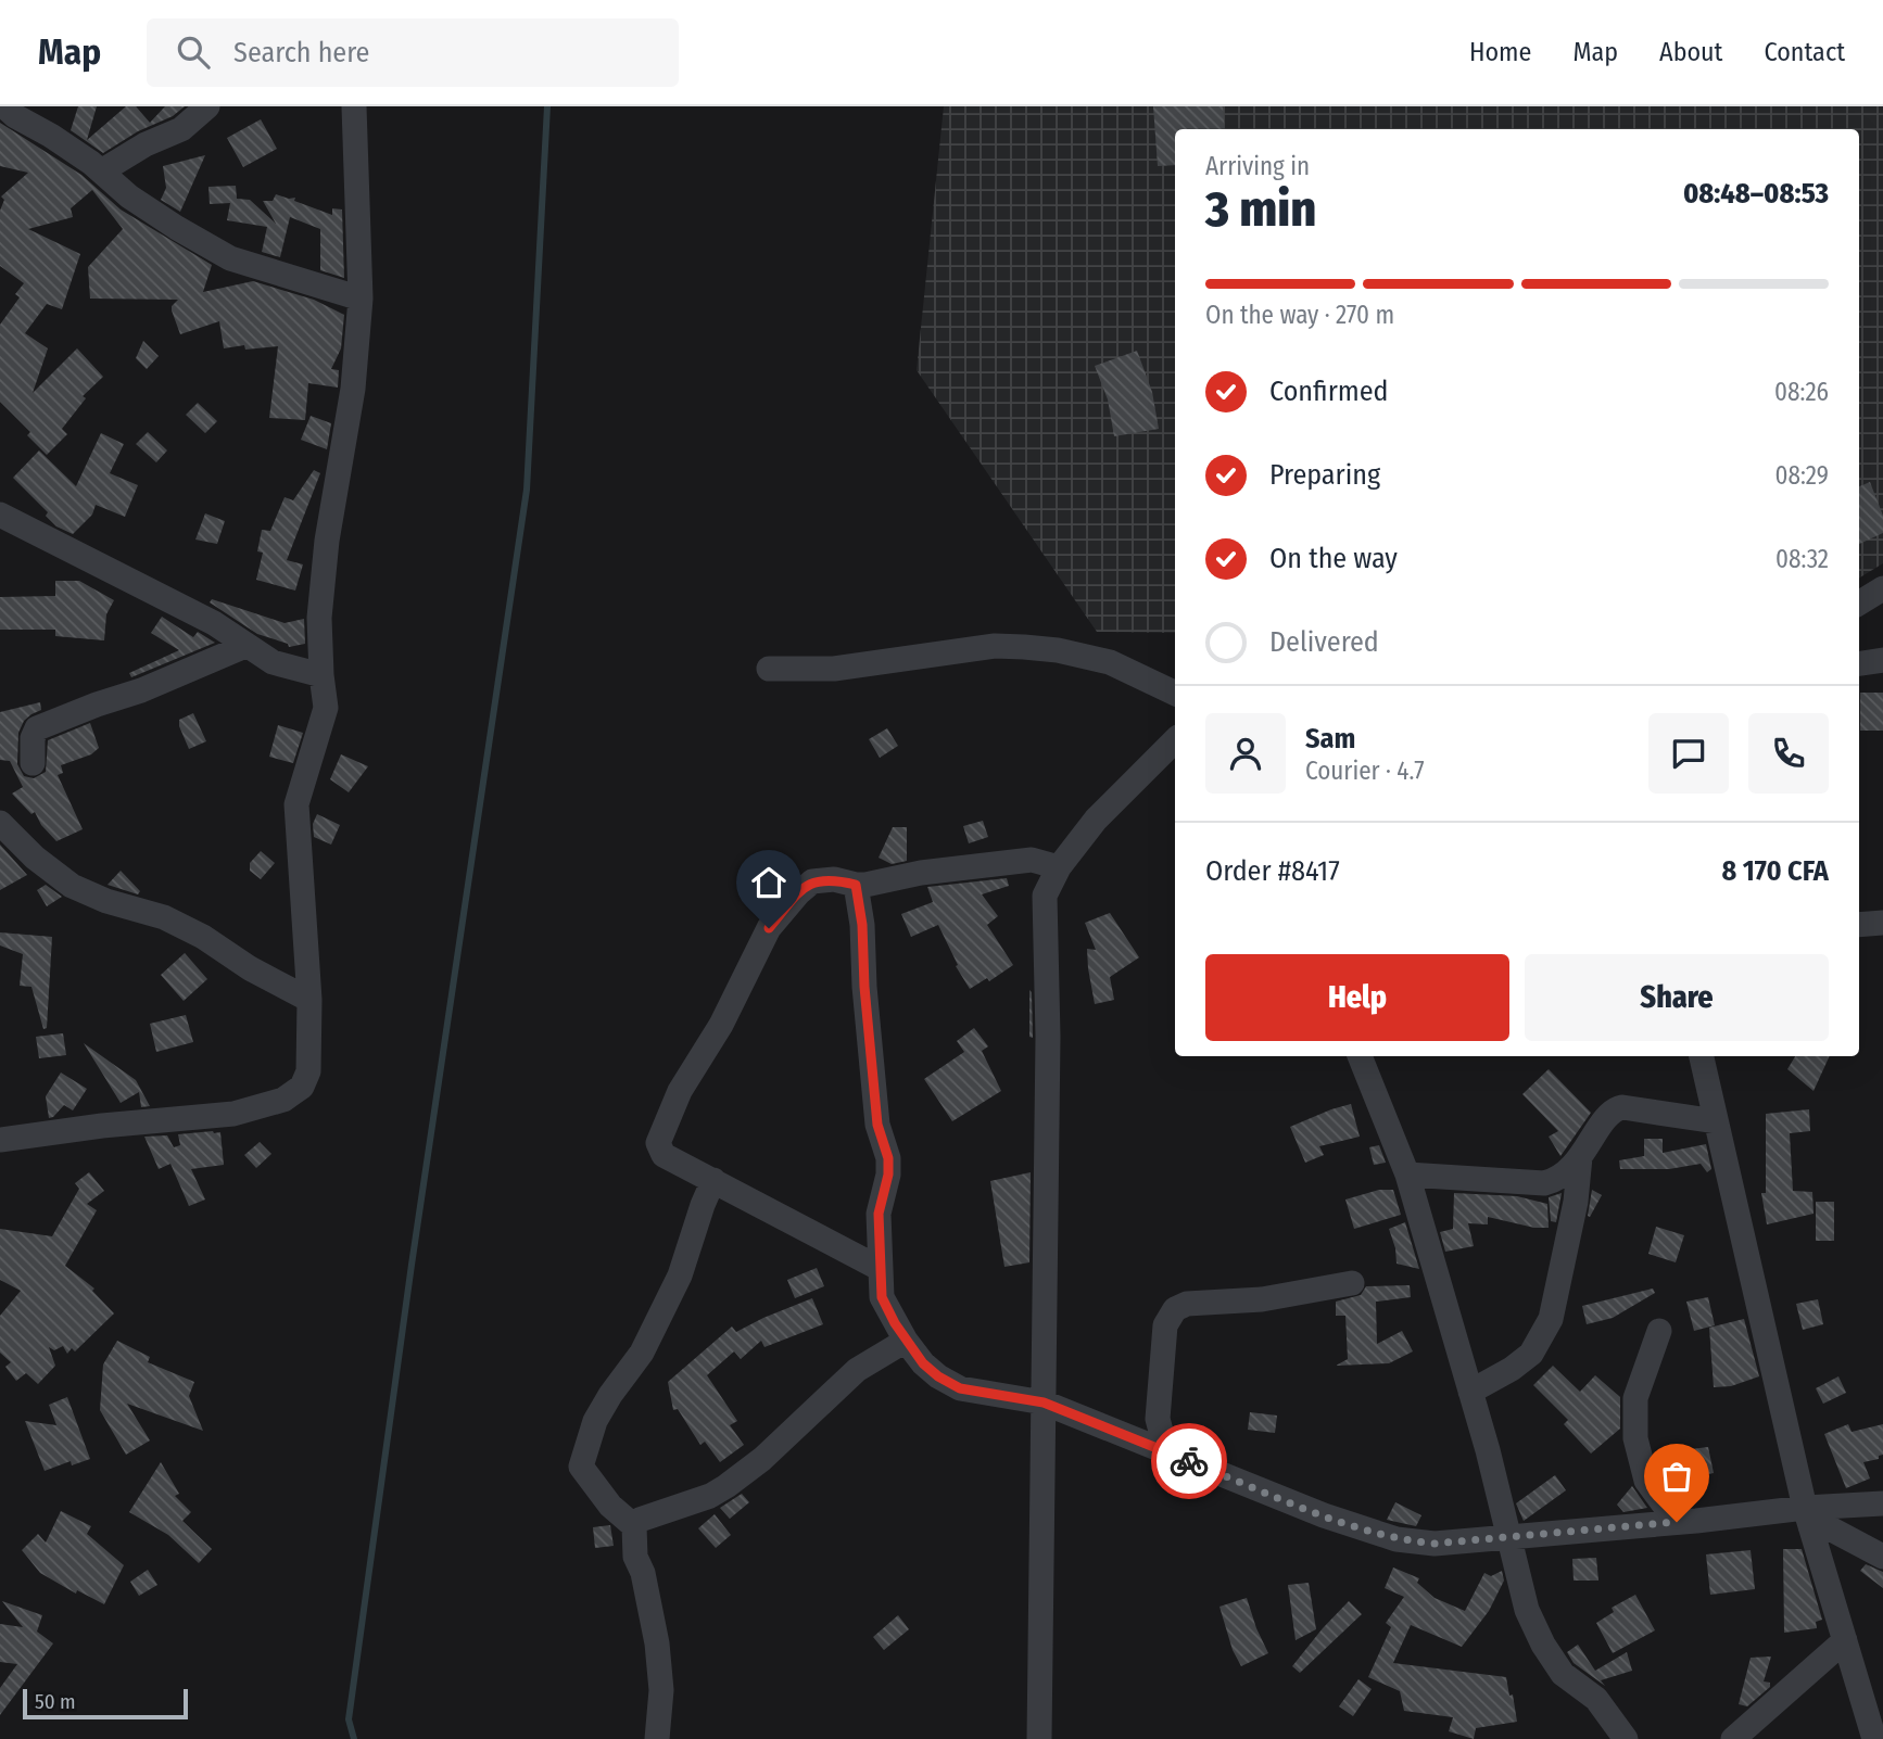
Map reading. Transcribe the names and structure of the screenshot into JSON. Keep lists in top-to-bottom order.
{
  "scale_bar": "50 m",
  "page": {
    "header": "Map",
    "search": "Search here",
    "nav": [
      "Home",
      "Map",
      "About",
      "Contact"
    ],
    "heading": ["3 min", "Arriving in", "08:48–08:53"],
    "panel": [
      "Sam",
      "Courier · 4.7",
      "Order #8417",
      "8 170 CFA"
    ],
    "bar": "On the way · 270 m",
    "list": [
      ["Confirmed", "08:26"],
      ["Preparing", "08:29"],
      ["On the way", "08:32"],
      "Delivered"
    ],
    "buttons": ["Help", "Share"],
    "scale": "50 m"
  }
}
